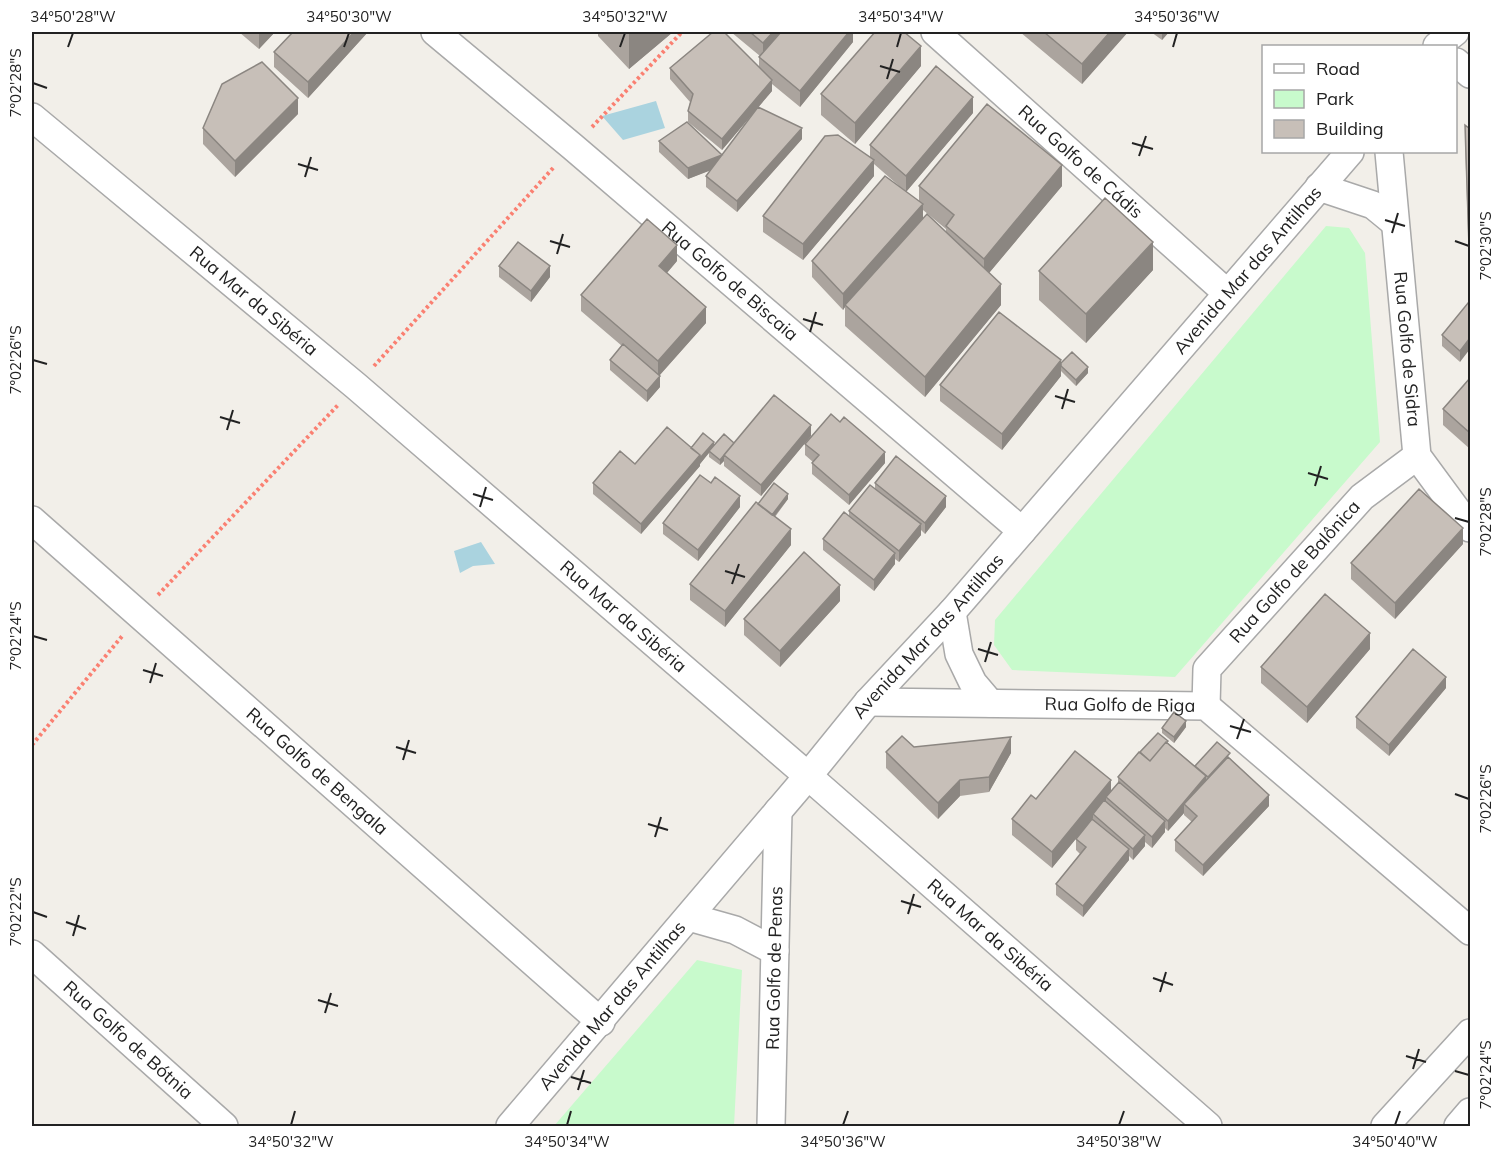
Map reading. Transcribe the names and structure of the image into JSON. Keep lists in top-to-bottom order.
{
  "streets": {
    "street": [
      "Rua Golfo de Cádis",
      "Avenida Mar das Antilhas",
      "Rua Golfo de Biscaia",
      "Rua Mar da Sibéria",
      "Rua Golfo de Sidra",
      "Rua Golfo de Balônica",
      "Rua Golfo de Riga",
      "Rua Golfo de Bengala",
      "Rua Golfo de Penas",
      "Rua Golfo de Bótnia"
    ]
  },
  "crossings": [
    ["Rua Golfo de Cádis", "Avenida Mar das Antilhas"],
    ["Avenida Mar das Antilhas", "Rua Golfo de Biscaia"],
    ["Avenida Mar das Antilhas", "Rua Mar da Sibéria"],
    ["Avenida Mar das Antilhas", "Rua Golfo de Riga"],
    ["Avenida Mar das Antilhas", "Rua Golfo de Bengala"],
    ["Avenida Mar das Antilhas", "Rua Golfo de Penas"],
    ["Rua Golfo de Sidra", "Rua Golfo de Balônica"],
    ["Rua Golfo de Balônica", "Rua Golfo de Riga"]
  ],
  "legend": ["Road", "Park", "Building"],
  "coordinates": [
    "34°50'28\"W",
    "34°50'30\"W",
    "34°50'32\"W",
    "34°50'34\"W",
    "34°50'36\"W",
    "7°02'28\"S",
    "7°02'30\"S",
    "7°02'26\"S",
    "7°02'24\"S",
    "7°02'22\"S",
    "34°50'38\"W",
    "34°50'40\"W"
  ]
}
